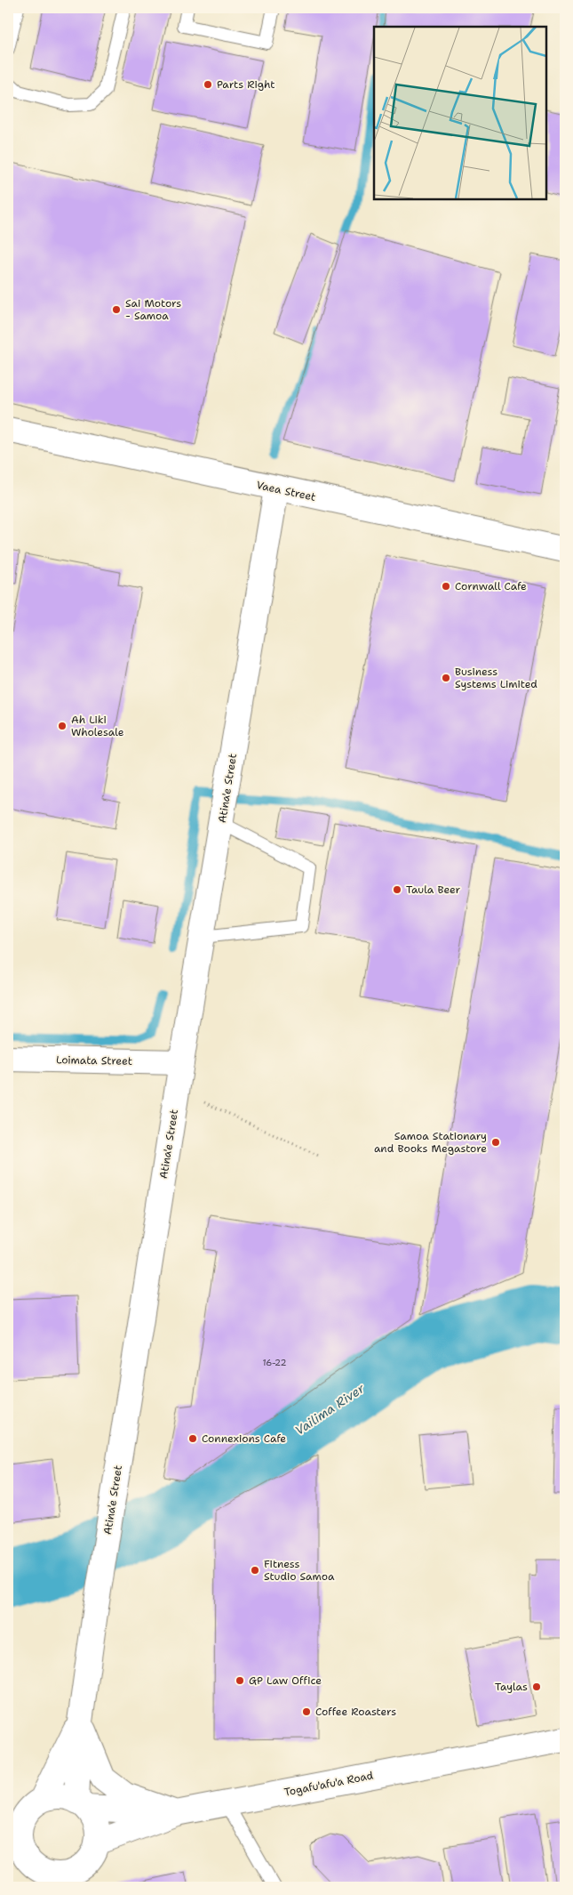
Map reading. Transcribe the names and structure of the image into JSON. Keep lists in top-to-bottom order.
{
  "streets": {
    "main road": [
      "Vaea Street",
      "Atina'e Street",
      "Loimata Street",
      "Togafu'afu'a Road"
    ]
  },
  "crossings": [
    ["Vaea Street", "Atina'e Street"],
    ["Atina'e Street", "Loimata Street"],
    ["Atina'e Street", "Togafu'afu'a Road"]
  ],
  "water": ["Vailima River"],
  "places": [
    "Parts Right",
    "Sai Motors - Samoa",
    "Cornwall Cafe",
    "Business Systems Limited",
    "Ah Liki Wholesale",
    "Taula Beer",
    "Samoa Stationary and Books Megastore",
    "Connexions Cafe",
    "Fitness Studio Samoa",
    "GP Law Office",
    "Taylas",
    "Coffee Roasters"
  ],
  "house_numbers": ["16-22"]
}
